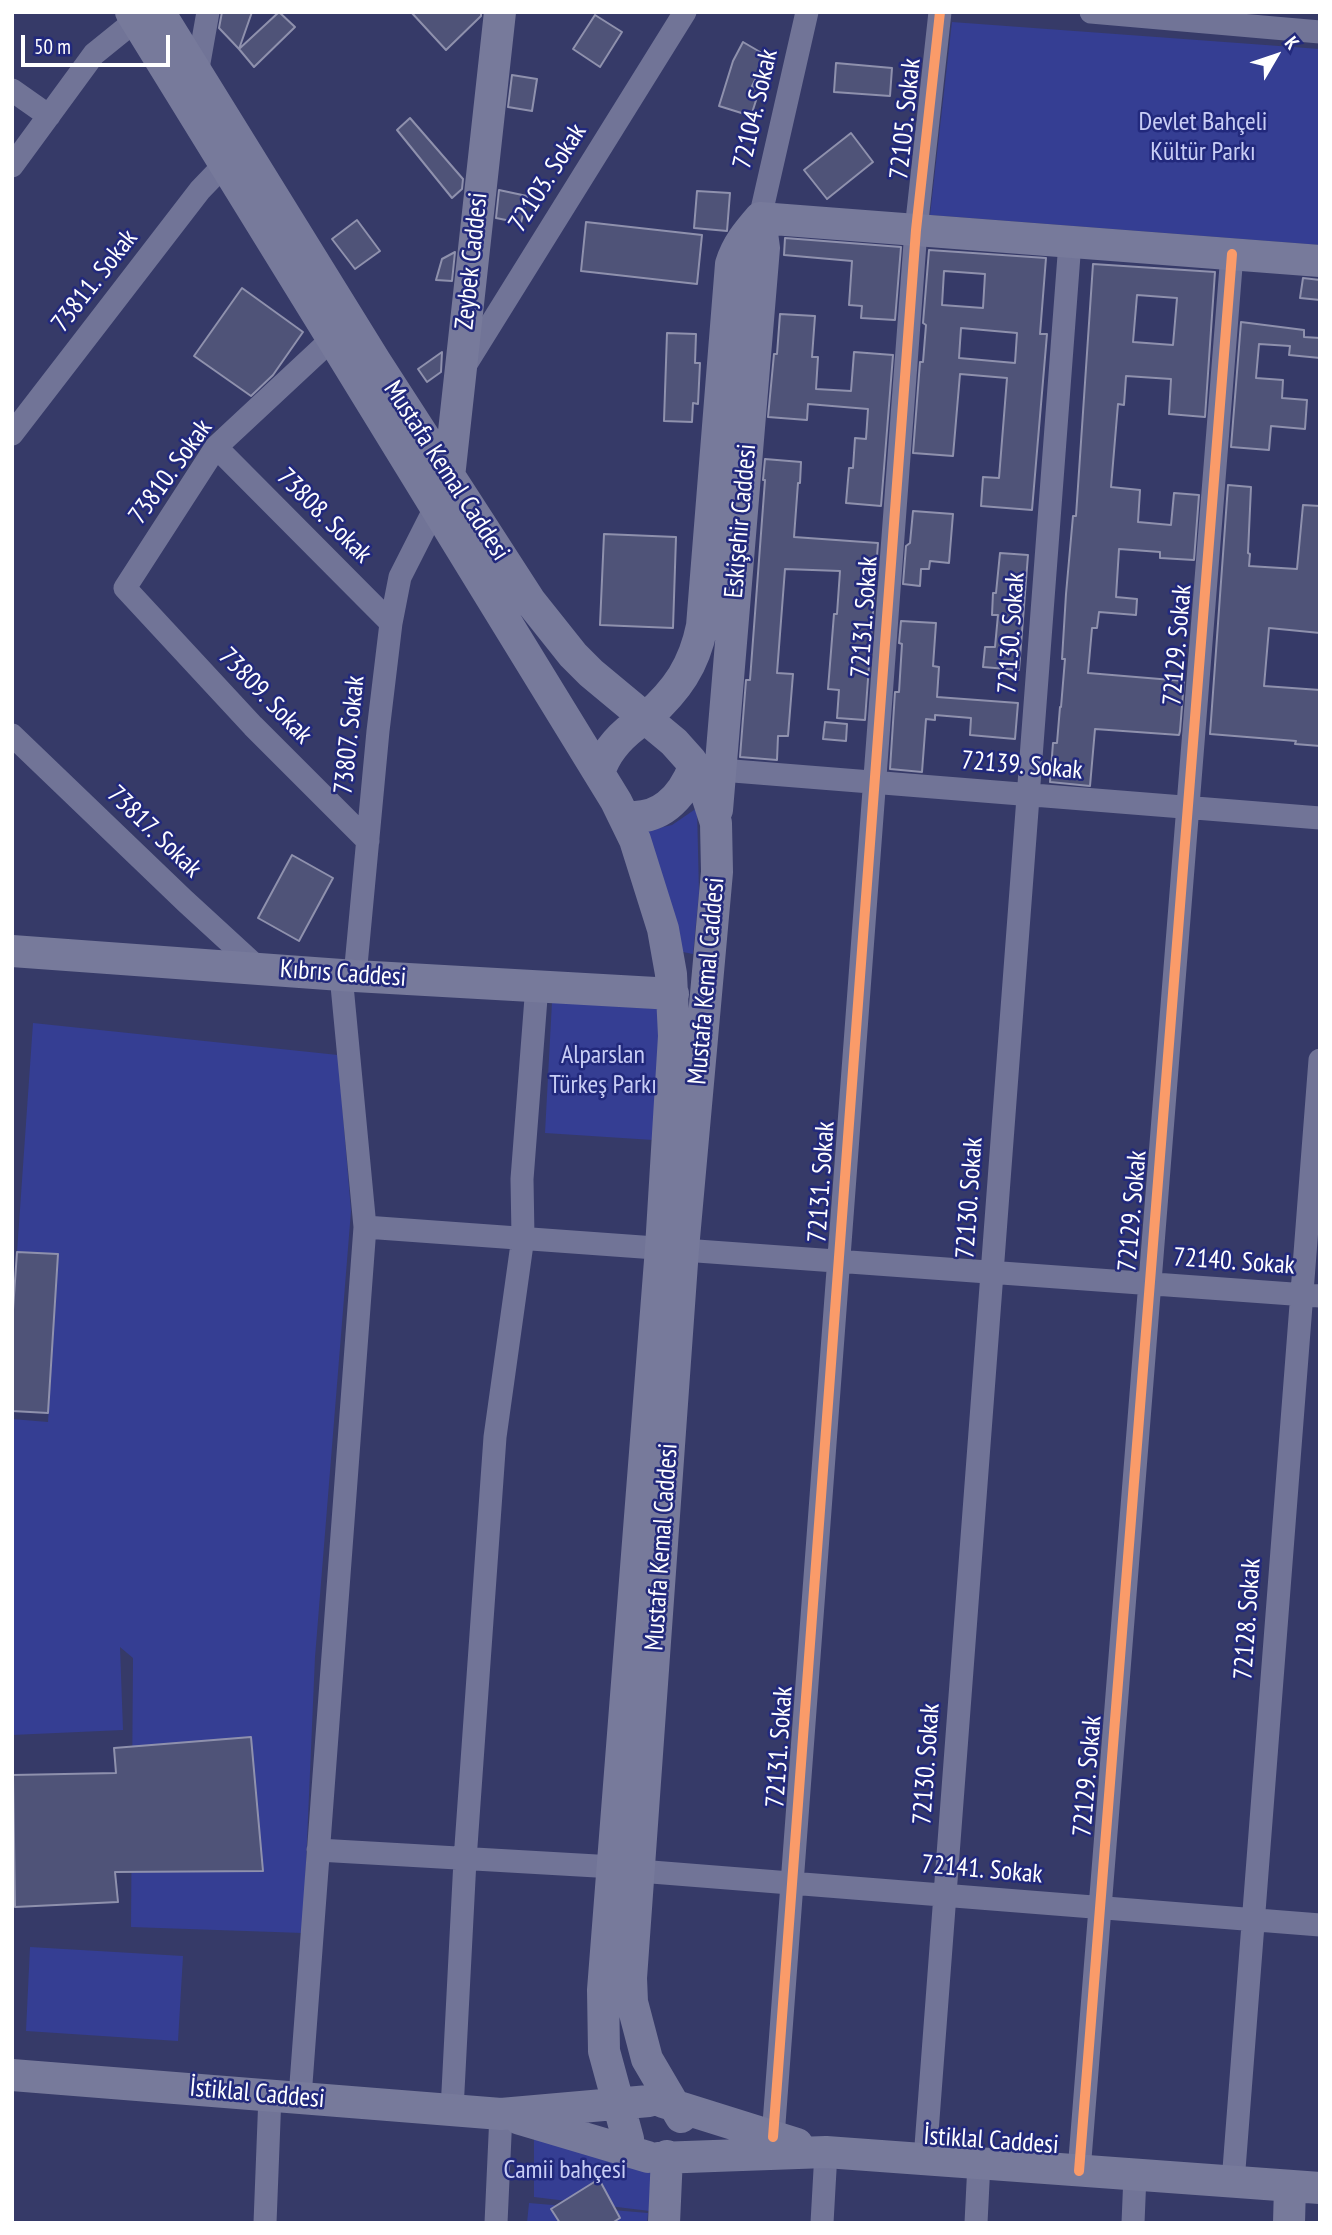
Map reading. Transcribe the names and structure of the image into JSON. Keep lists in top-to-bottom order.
{
  "streets": {
    "street": [
      "72104. Sokak",
      "72105. Sokak",
      "72103. Sokak",
      "Zeybek Caddesi",
      "73811. Sokak",
      "Mustafa Kemal Caddesi",
      "73810. Sokak",
      "73808. Sokak",
      "Eskişehir Caddesi",
      "72131. Sokak",
      "72130. Sokak",
      "72129. Sokak",
      "73809. Sokak",
      "73807. Sokak",
      "72139. Sokak",
      "73817. Sokak",
      "Kıbrıs Caddesi",
      "72140. Sokak",
      "72128. Sokak",
      "72141. Sokak",
      "İstiklal Caddesi"
    ]
  },
  "crossings": [
    ["72104. Sokak", "Eskişehir Caddesi"],
    ["72105. Sokak", "72131. Sokak"],
    ["72103. Sokak", "Zeybek Caddesi"],
    ["Zeybek Caddesi", "Mustafa Kemal Caddesi"],
    ["Zeybek Caddesi", "73807. Sokak"],
    ["73811. Sokak", "Mustafa Kemal Caddesi"],
    ["Mustafa Kemal Caddesi", "73810. Sokak"],
    ["Mustafa Kemal Caddesi", "Eskişehir Caddesi"],
    ["Mustafa Kemal Caddesi", "73807. Sokak"],
    ["Mustafa Kemal Caddesi", "72139. Sokak"],
    ["Mustafa Kemal Caddesi", "Kıbrıs Caddesi"],
    ["Mustafa Kemal Caddesi", "72140. Sokak"],
    ["Mustafa Kemal Caddesi", "72141. Sokak"],
    ["Mustafa Kemal Caddesi", "İstiklal Caddesi"],
    ["73810. Sokak", "73808. Sokak"],
    ["73810. Sokak", "73809. Sokak"],
    ["73808. Sokak", "73807. Sokak"],
    ["Eskişehir Caddesi", "72139. Sokak"],
    ["72131. Sokak", "72139. Sokak"],
    ["72131. Sokak", "72140. Sokak"],
    ["72131. Sokak", "72141. Sokak"],
    ["72131. Sokak", "İstiklal Caddesi"],
    ["72130. Sokak", "72139. Sokak"],
    ["72130. Sokak", "72140. Sokak"],
    ["72130. Sokak", "72141. Sokak"],
    ["72130. Sokak", "İstiklal Caddesi"],
    ["72129. Sokak", "72139. Sokak"],
    ["72129. Sokak", "72140. Sokak"],
    ["72129. Sokak", "72141. Sokak"],
    ["72129. Sokak", "İstiklal Caddesi"],
    ["73809. Sokak", "73807. Sokak"],
    ["73807. Sokak", "Kıbrıs Caddesi"],
    ["73807. Sokak", "72140. Sokak"],
    ["73807. Sokak", "72141. Sokak"],
    ["73807. Sokak", "İstiklal Caddesi"],
    ["73817. Sokak", "Kıbrıs Caddesi"],
    ["72140. Sokak", "72128. Sokak"],
    ["72128. Sokak", "72141. Sokak"],
    ["72128. Sokak", "İstiklal Caddesi"]
  ],
  "parks": ["Devlet Bahçeli Kültür Parkı", "Alparslan Türkeş Parkı", "Camii bahçesi"],
  "scale_bar": "50 m",
  "north": "top right"
}
